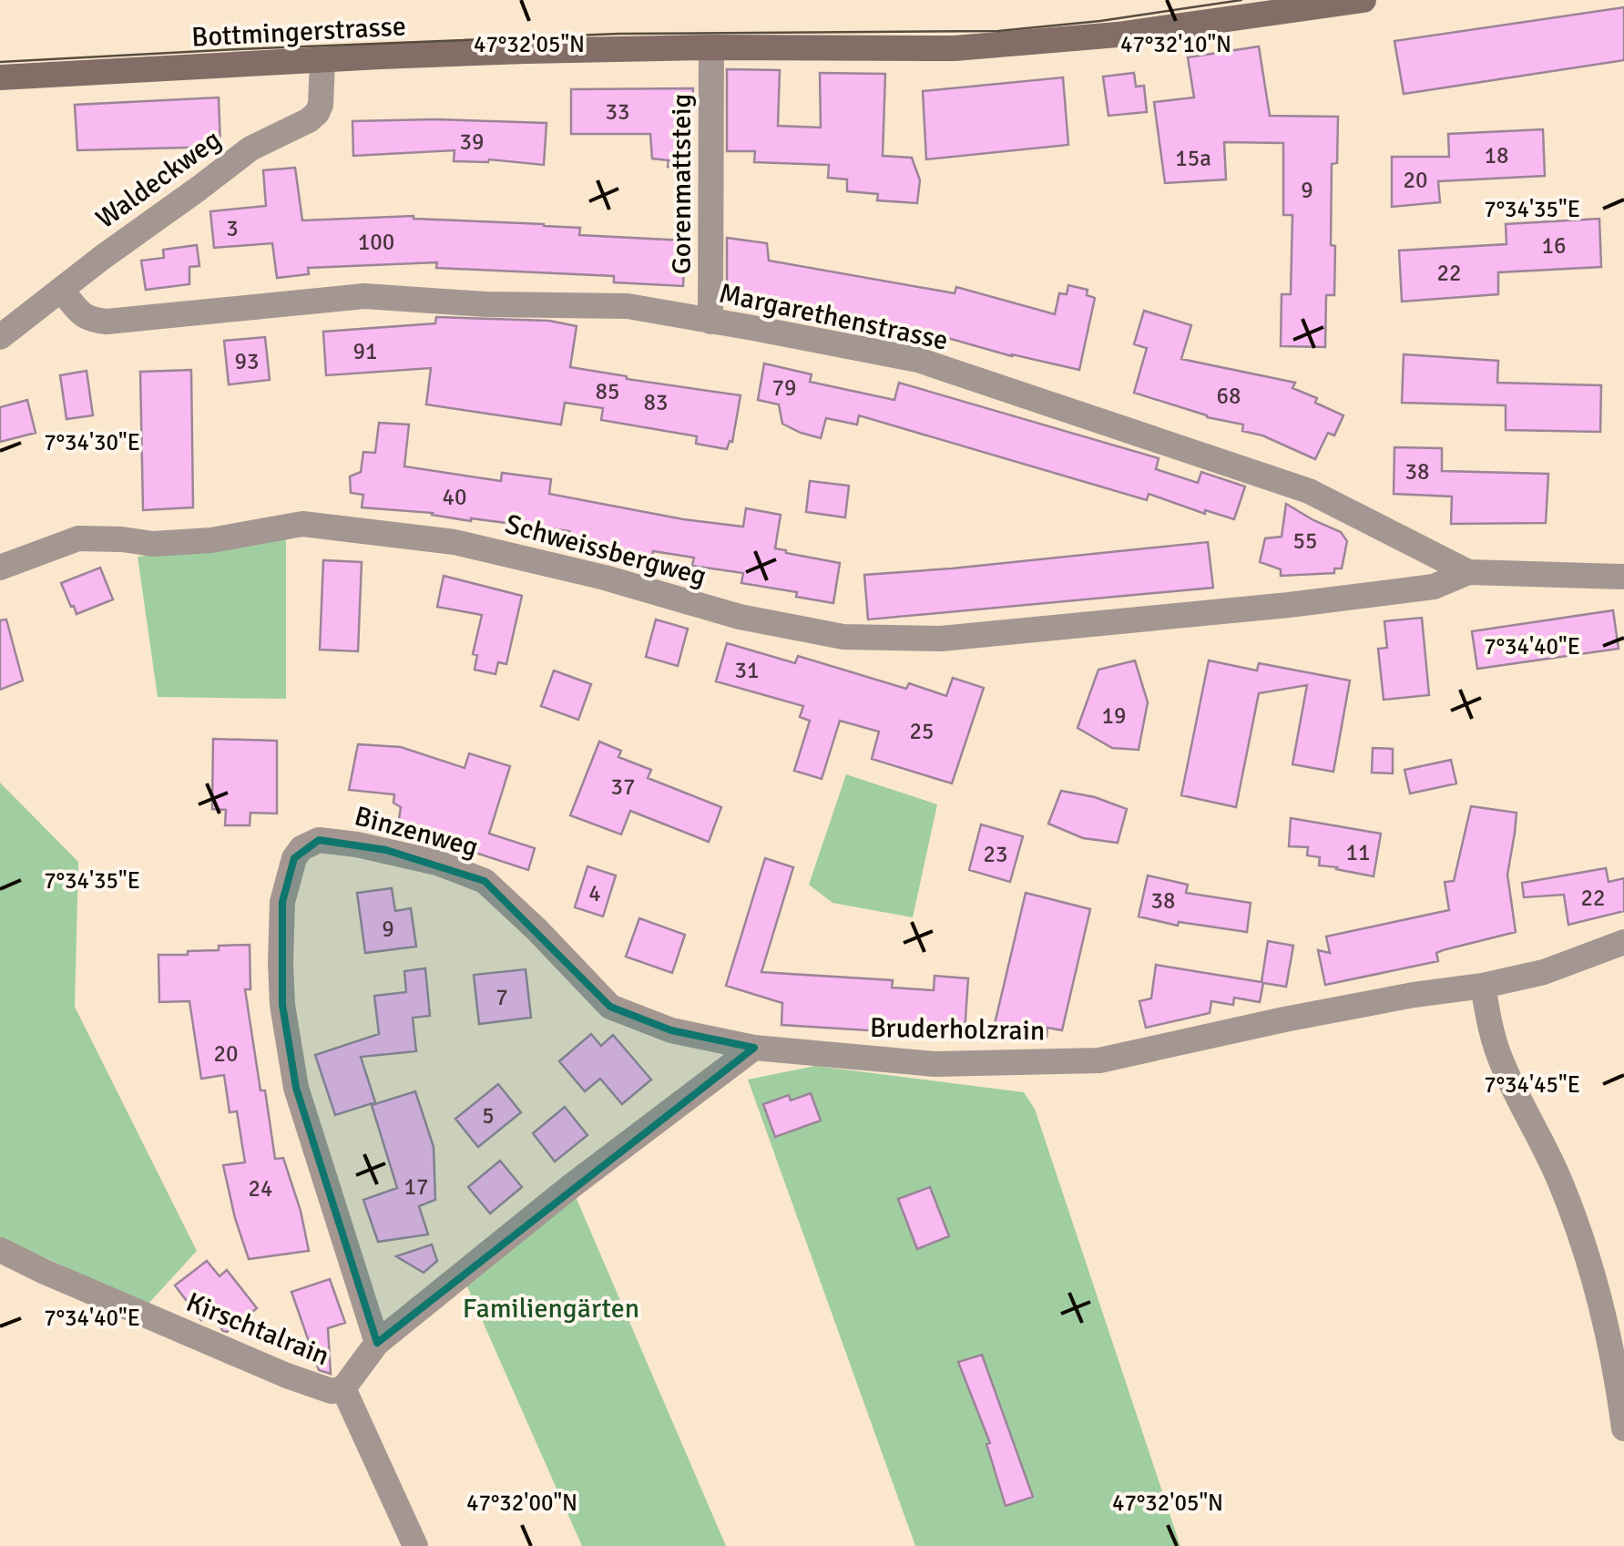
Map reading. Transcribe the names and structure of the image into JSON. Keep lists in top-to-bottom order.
{
  "streets": {
    "main road": ["Bottmingerstrasse"],
    "street": [
      "Waldeckweg",
      "Gorenmattsteig",
      "Margarethenstrasse",
      "Schweissbergweg",
      "Binzenweg",
      "Bruderholzrain",
      "Kirschtalrain"
    ]
  },
  "crossings": [
    ["Bottmingerstrasse", "Waldeckweg"],
    ["Bottmingerstrasse", "Gorenmattsteig"],
    ["Waldeckweg", "Margarethenstrasse"],
    ["Gorenmattsteig", "Margarethenstrasse"],
    ["Margarethenstrasse", "Schweissbergweg"],
    ["Binzenweg", "Bruderholzrain"]
  ],
  "parks": ["Familiengärten"],
  "house_numbers": [
    "33",
    "39",
    "18",
    "15a",
    "20",
    "9",
    "3",
    "100",
    "16",
    "22",
    "91",
    "93",
    "79",
    "85",
    "68",
    "83",
    "38",
    "40",
    "55",
    "31",
    "19",
    "25",
    "37",
    "11",
    "23",
    "4",
    "22",
    "38",
    "9",
    "7",
    "20",
    "5",
    "17",
    "24"
  ],
  "coordinates": [
    "47°32'05\"N",
    "47°32'10\"N",
    "7°34'35\"E",
    "7°34'30\"E",
    "7°34'40\"E",
    "7°34'45\"E",
    "47°32'00\"N"
  ]
}
